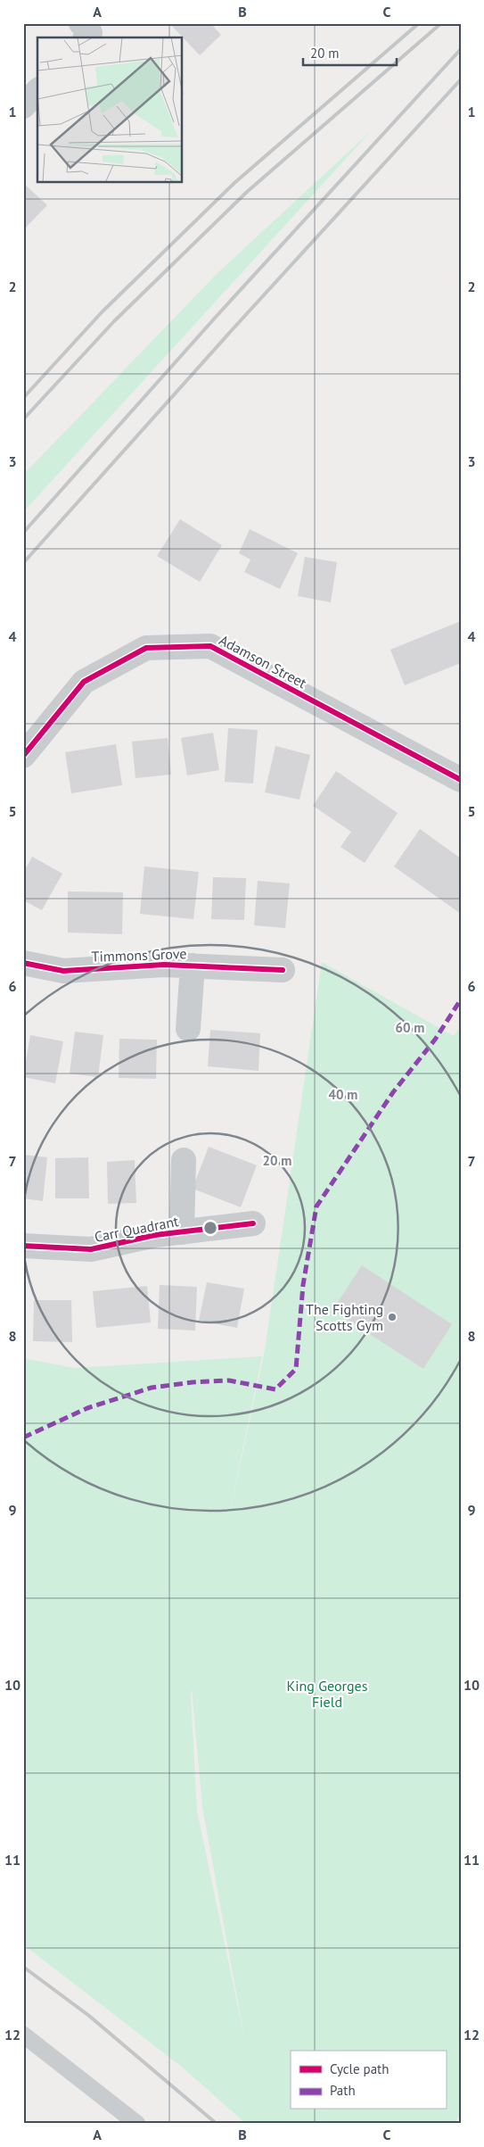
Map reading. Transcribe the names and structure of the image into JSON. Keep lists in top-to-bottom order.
{
  "streets": {
    "street": ["Adamson Street", "Timmons Grove", "Carr Quadrant"]
  },
  "parks": ["King Georges Field"],
  "places": ["The Fighting Scotts Gym"],
  "legend": ["Cycle path", "Path"],
  "scale_bar": "20 m",
  "grid": {
    "columns": ["A", "B", "C"],
    "rows": [
      "1",
      "2",
      "3",
      "4",
      "5",
      "6",
      "7",
      "8",
      "9",
      "10",
      "11",
      "12"
    ]
  },
  "rings": ["60 m", "40 m", "20 m"]
}
